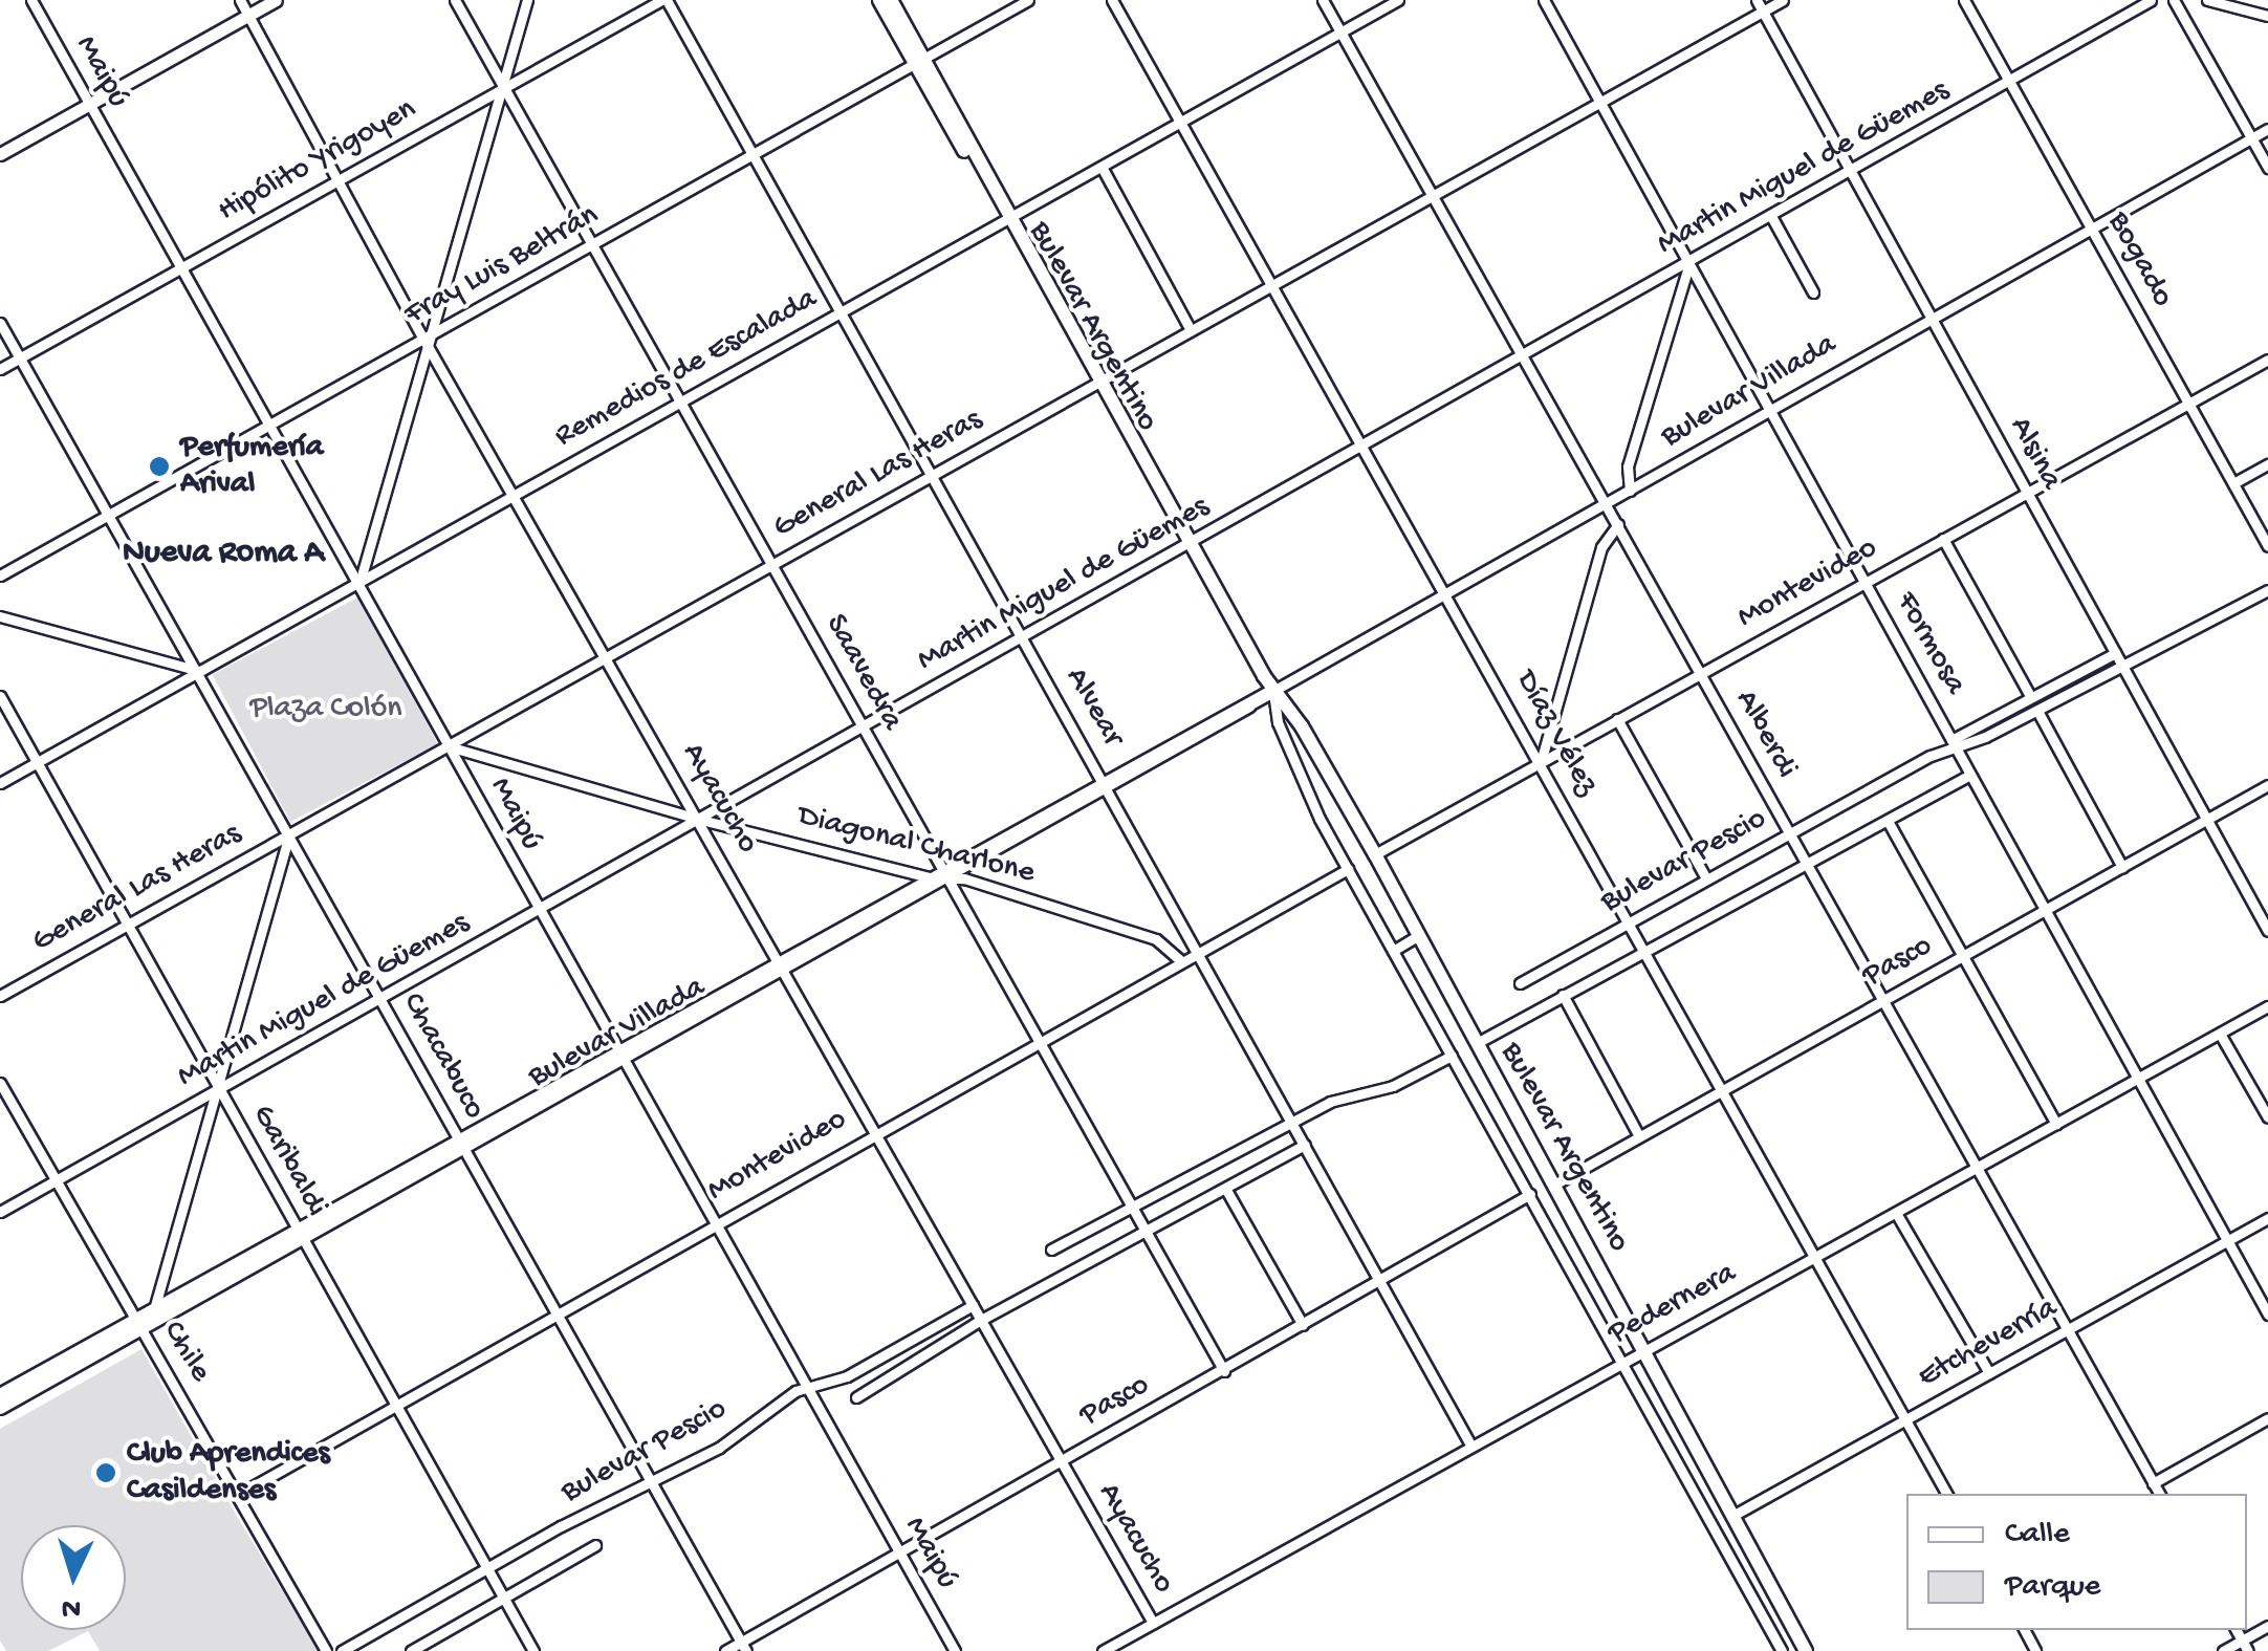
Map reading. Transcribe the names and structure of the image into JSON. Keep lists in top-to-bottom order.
{
  "streets": {
    "main road": ["Bulevar Argentino", "Bulevar Villada"],
    "street": [
      "Maipú",
      "Hipólito Yrigoyen",
      "Martin Miguel de Güemes",
      "Bogado",
      "Fray Luis Beltrán",
      "Remedios de Escalada",
      "Alsina",
      "General Las Heras",
      "Montevideo",
      "Formosa",
      "Saavedra",
      "Alvear",
      "Díaz Vélez",
      "Alberdi",
      "Ayacucho",
      "Diagonal Charlone",
      "Bulevar Pescio",
      "Pasco",
      "Chacabuco",
      "Garibaldi",
      "Pedernera",
      "Etcheverría",
      "Chile"
    ]
  },
  "crossings": [
    ["Maipú", "Hipólito Yrigoyen"],
    ["Maipú", "Martin Miguel de Güemes"],
    ["Maipú", "Fray Luis Beltrán"],
    ["Maipú", "Remedios de Escalada"],
    ["Maipú", "Bulevar Villada"],
    ["Maipú", "General Las Heras"],
    ["Maipú", "Montevideo"],
    ["Maipú", "Diagonal Charlone"],
    ["Maipú", "Bulevar Pescio"],
    ["Maipú", "Pasco"],
    ["Hipólito Yrigoyen", "Saavedra"],
    ["Hipólito Yrigoyen", "Alvear"],
    ["Hipólito Yrigoyen", "Ayacucho"],
    ["Hipólito Yrigoyen", "Chacabuco"],
    ["Martin Miguel de Güemes", "Bogado"],
    ["Martin Miguel de Güemes", "Bulevar Argentino"],
    ["Martin Miguel de Güemes", "Alsina"],
    ["Martin Miguel de Güemes", "Formosa"],
    ["Martin Miguel de Güemes", "Saavedra"],
    ["Martin Miguel de Güemes", "Alvear"],
    ["Martin Miguel de Güemes", "Díaz Vélez"],
    ["Martin Miguel de Güemes", "Alberdi"],
    ["Martin Miguel de Güemes", "Ayacucho"],
    ["Martin Miguel de Güemes", "Diagonal Charlone"],
    ["Martin Miguel de Güemes", "Chacabuco"],
    ["Martin Miguel de Güemes", "Garibaldi"],
    ["Martin Miguel de Güemes", "Chile"],
    ["Bogado", "Bulevar Villada"],
    ["Bogado", "Montevideo"],
    ["Fray Luis Beltrán", "Bulevar Argentino"],
    ["Fray Luis Beltrán", "Saavedra"],
    ["Fray Luis Beltrán", "Alvear"],
    ["Fray Luis Beltrán", "Ayacucho"],
    ["Fray Luis Beltrán", "Chacabuco"],
    ["Bulevar Argentino", "Remedios de Escalada"],
    ["Bulevar Argentino", "Bulevar Villada"],
    ["Bulevar Argentino", "General Las Heras"],
    ["Bulevar Argentino", "Montevideo"],
    ["Bulevar Argentino", "Bulevar Pescio"],
    ["Bulevar Argentino", "Pasco"],
    ["Bulevar Argentino", "Pedernera"],
    ["Bulevar Argentino", "Etcheverría"],
    ["Remedios de Escalada", "Saavedra"],
    ["Remedios de Escalada", "Alvear"],
    ["Remedios de Escalada", "Díaz Vélez"],
    ["Remedios de Escalada", "Alberdi"],
    ["Remedios de Escalada", "Ayacucho"],
    ["Remedios de Escalada", "Chacabuco"],
    ["Remedios de Escalada", "Garibaldi"],
    ["Bulevar Villada", "Alsina"],
    ["Bulevar Villada", "Formosa"],
    ["Bulevar Villada", "Saavedra"],
    ["Bulevar Villada", "Alvear"],
    ["Bulevar Villada", "Díaz Vélez"],
    ["Bulevar Villada", "Alberdi"],
    ["Bulevar Villada", "Ayacucho"],
    ["Bulevar Villada", "Diagonal Charlone"],
    ["Bulevar Villada", "Chacabuco"],
    ["Bulevar Villada", "Garibaldi"],
    ["Bulevar Villada", "Chile"],
    ["Alsina", "General Las Heras"],
    ["Alsina", "Montevideo"],
    ["Alsina", "Bulevar Pescio"],
    ["Alsina", "Pasco"],
    ["General Las Heras", "Formosa"],
    ["General Las Heras", "Saavedra"],
    ["General Las Heras", "Alvear"],
    ["General Las Heras", "Díaz Vélez"],
    ["General Las Heras", "Alberdi"],
    ["General Las Heras", "Ayacucho"],
    ["General Las Heras", "Diagonal Charlone"],
    ["General Las Heras", "Chacabuco"],
    ["General Las Heras", "Garibaldi"],
    ["Montevideo", "Formosa"],
    ["Montevideo", "Saavedra"],
    ["Montevideo", "Alvear"],
    ["Montevideo", "Díaz Vélez"],
    ["Montevideo", "Alberdi"],
    ["Montevideo", "Ayacucho"],
    ["Montevideo", "Diagonal Charlone"],
    ["Montevideo", "Chacabuco"],
    ["Montevideo", "Garibaldi"],
    ["Montevideo", "Chile"],
    ["Formosa", "Bulevar Pescio"],
    ["Formosa", "Pasco"],
    ["Formosa", "Pedernera"],
    ["Formosa", "Etcheverría"],
    ["Saavedra", "Diagonal Charlone"],
    ["Saavedra", "Pasco"],
    ["Alvear", "Pasco"],
    ["Alvear", "Pedernera"],
    ["Díaz Vélez", "Bulevar Pescio"],
    ["Díaz Vélez", "Pasco"],
    ["Díaz Vélez", "Pedernera"],
    ["Díaz Vélez", "Etcheverría"],
    ["Alberdi", "Bulevar Pescio"],
    ["Alberdi", "Pasco"],
    ["Alberdi", "Pedernera"],
    ["Alberdi", "Etcheverría"],
    ["Ayacucho", "Diagonal Charlone"],
    ["Ayacucho", "Bulevar Pescio"],
    ["Ayacucho", "Pasco"],
    ["Ayacucho", "Pedernera"],
    ["Bulevar Pescio", "Chacabuco"],
    ["Bulevar Pescio", "Garibaldi"],
    ["Pasco", "Chacabuco"]
  ],
  "districts": ["Nueva Roma A"],
  "parks": ["Plaza Colón"],
  "places": ["Perfumería Arival", "Club Aprendices Casildenses"],
  "legend": ["Calle", "Parque"],
  "north": "bottom"
}
